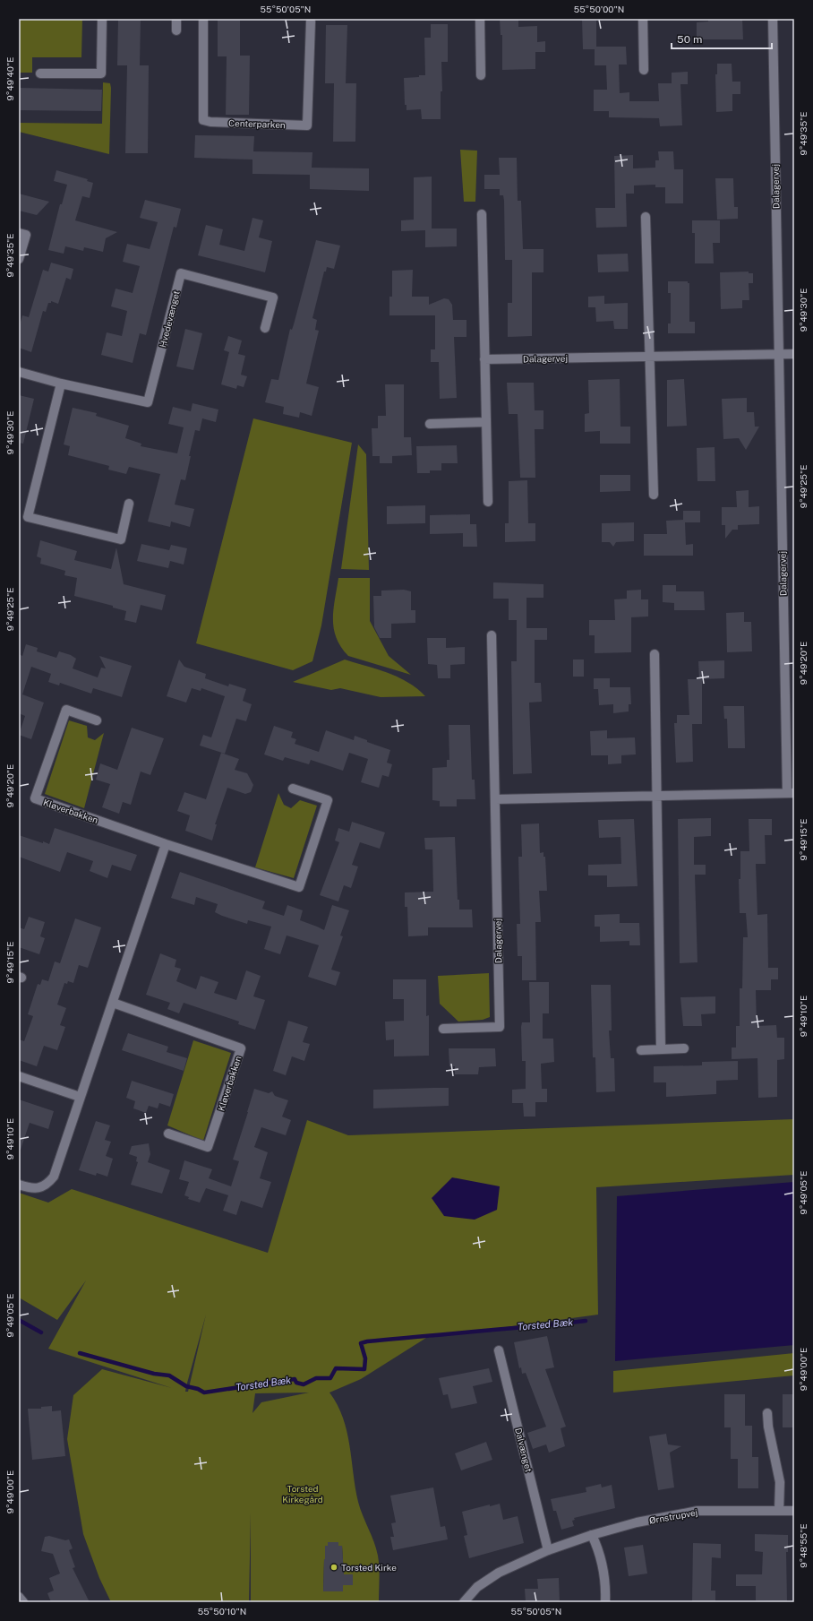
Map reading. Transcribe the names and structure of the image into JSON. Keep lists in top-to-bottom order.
{
  "streets": {
    "street": [
      "Centerparken",
      "Dalagervej",
      "Hvedevænget",
      "Kløverbakken",
      "Dalvænget",
      "Ørnstrupvej"
    ]
  },
  "crossings": [
    ["Dalvænget", "Ørnstrupvej"]
  ],
  "water": ["Torsted Bæk"],
  "parks": ["Torsted Kirkegård"],
  "places": ["Torsted Kirke"],
  "scale_bar": "50 m",
  "coordinates": [
    "55°50'05\"N",
    "55°50'00\"N",
    "9°49'40\"E",
    "9°49'35\"E",
    "9°49'30\"E",
    "9°49'25\"E",
    "9°49'20\"E",
    "9°49'15\"E",
    "9°49'10\"E",
    "9°49'05\"E",
    "9°49'00\"E",
    "9°48'55\"E",
    "55°50'10\"N"
  ]
}
